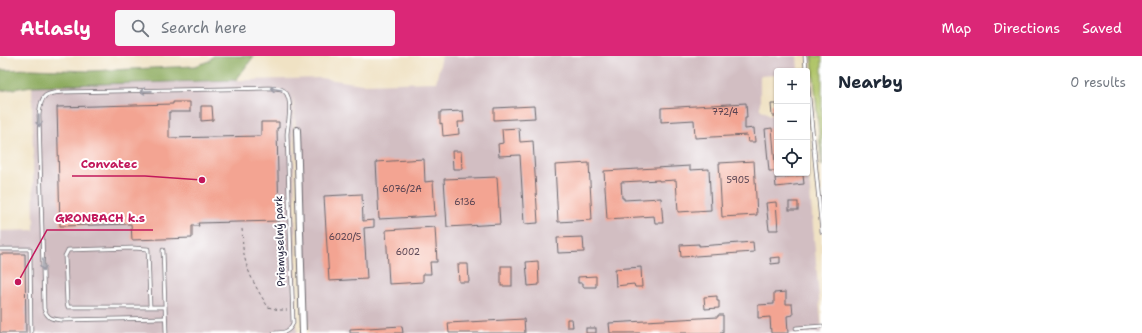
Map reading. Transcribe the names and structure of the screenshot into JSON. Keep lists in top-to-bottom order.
{
  "streets": {
    "street": ["Priemyselný park"]
  },
  "places": ["Convatec", "GRONBACH k.s"],
  "house_numbers": [
    "772/4",
    "5905",
    "6076/2A",
    "6136",
    "6020/5",
    "6002"
  ],
  "page": {
    "header": "Atlasly",
    "search": "Search here",
    "nav": ["Map", "Directions", "Saved"],
    "heading": ["Nearby", "0 results"],
    "map_buttons": ["+", "−"]
  }
}
